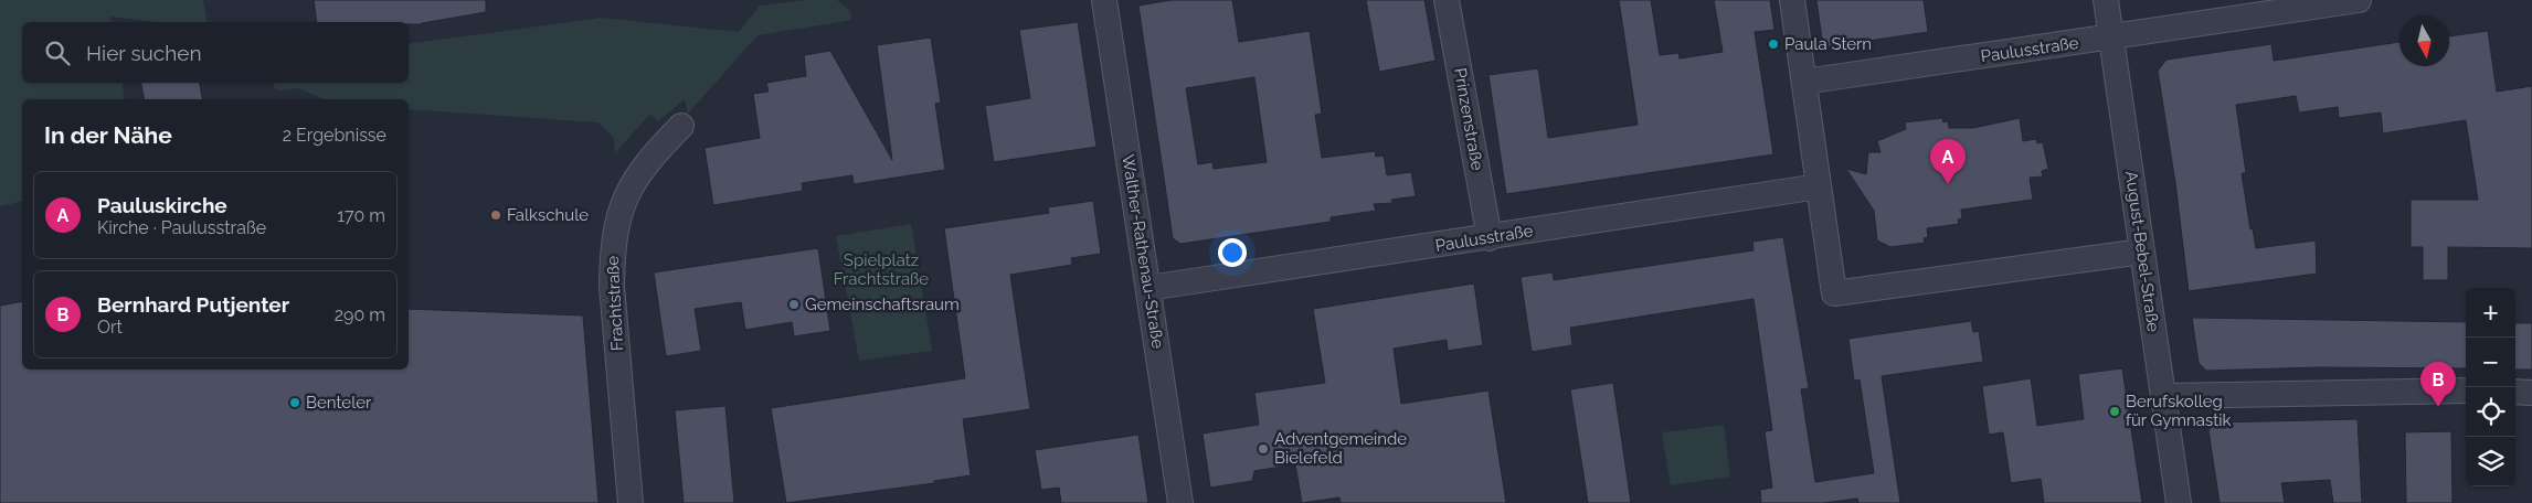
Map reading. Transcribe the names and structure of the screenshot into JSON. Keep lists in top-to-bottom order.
{
  "streets": {
    "street": [
      "Paulusstraße",
      "Prinzenstraße",
      "Walther-Rathenau-Straße",
      "August-Bebel-Straße",
      "Frachtstraße"
    ]
  },
  "crossings": [
    ["Paulusstraße", "Prinzenstraße"],
    ["Paulusstraße", "Walther-Rathenau-Straße"],
    ["Paulusstraße", "August-Bebel-Straße"]
  ],
  "parks": ["Spielplatz Frachtstraße"],
  "places": [
    "Paula Stern",
    "Falkschule",
    "Gemeinschaftsraum",
    "Benteler",
    "Berufskolleg für Gymnastik",
    "Adventgemeinde Bielefeld"
  ],
  "north": "bottom",
  "page": {
    "search": "Hier suchen",
    "heading": ["In der Nähe", "2 Ergebnisse"],
    "pins": ["A", "B"],
    "list": [
      {
        "mark": "A",
        "name": "Pauluskirche",
        "note": "Kirche · Paulusstraße",
        "value": "170 m"
      },
      {
        "mark": "B",
        "name": "Bernhard Putjenter",
        "note": "Ort",
        "value": "290 m"
      }
    ],
    "map_buttons": ["+", "−"]
  }
}
